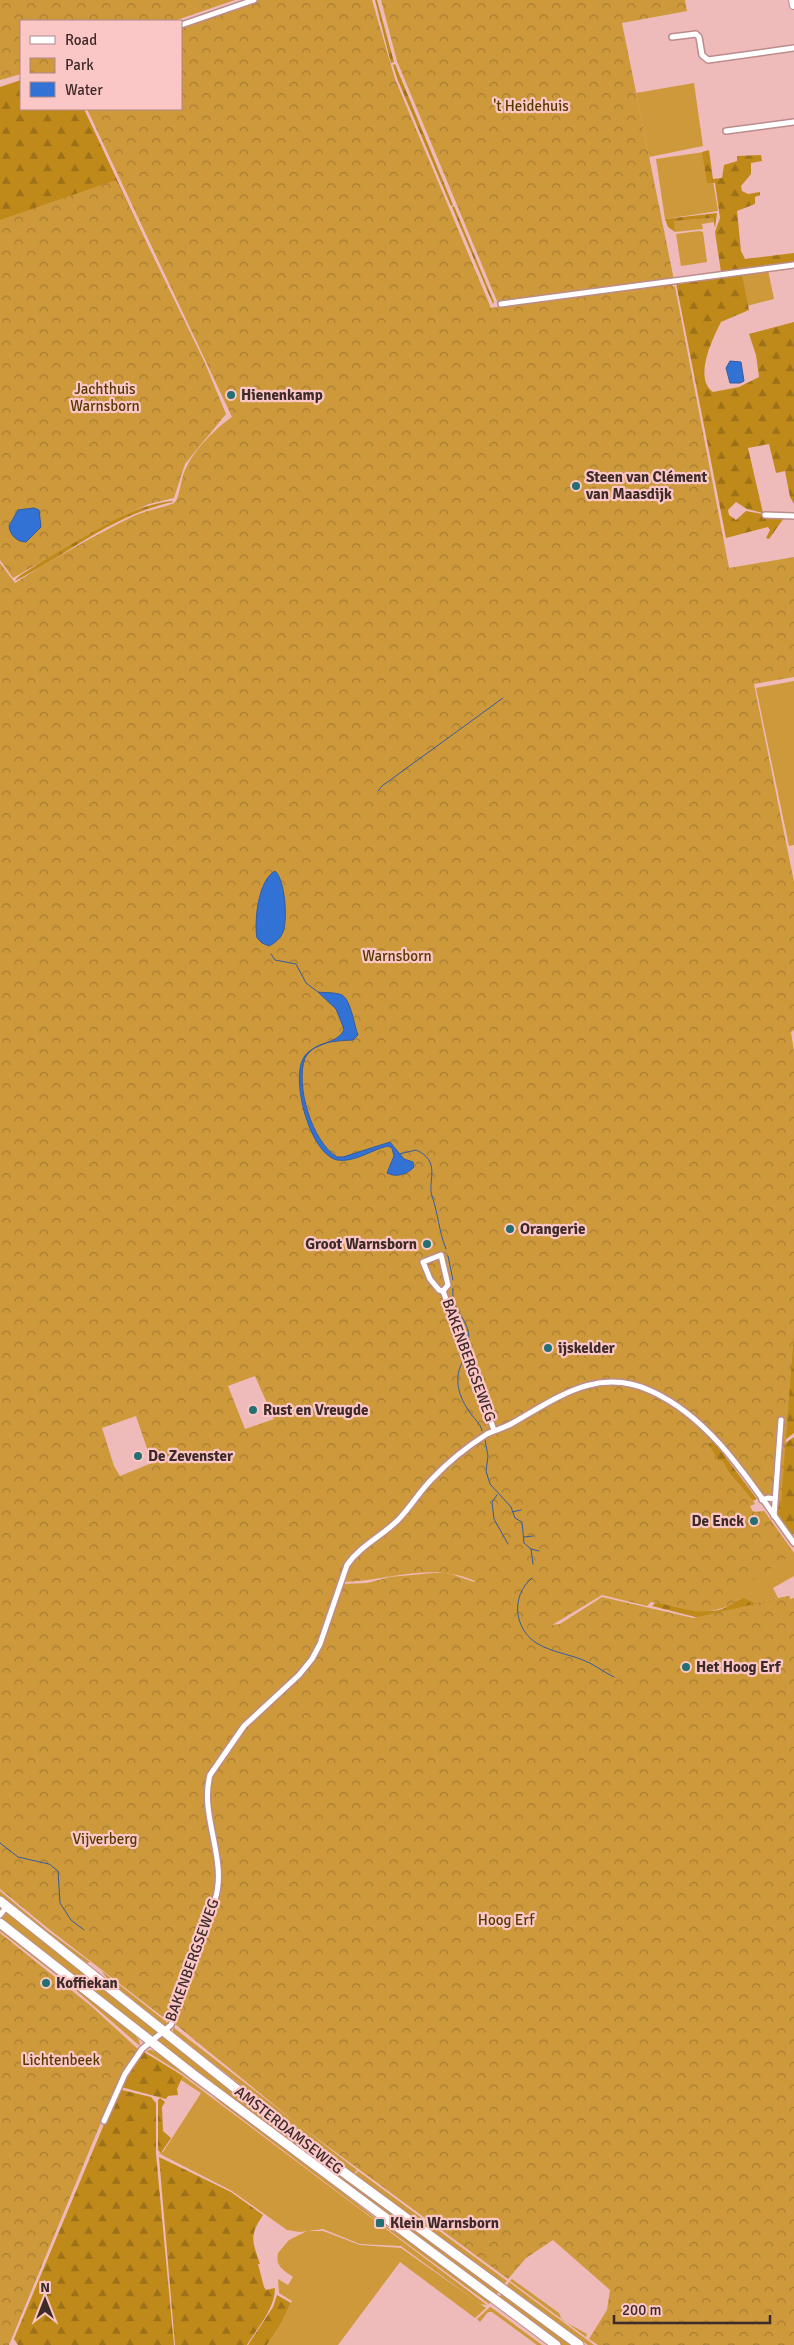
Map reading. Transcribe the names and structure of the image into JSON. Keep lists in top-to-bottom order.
{
  "streets": {
    "main road": ["AMSTERDAMSEWEG"],
    "street": ["BAKENBERGSEWEG"]
  },
  "crossings": [
    ["BAKENBERGSEWEG", "AMSTERDAMSEWEG"]
  ],
  "parks": [
    "'t Heidehuis",
    "Jachthuis Warnsborn",
    "Warnsborn",
    "Vijverberg",
    "Hoog Erf",
    "Lichtenbeek"
  ],
  "places": {
    "other": [
      "Hienenkamp",
      "Steen van Clément van Maasdijk",
      "Orangerie",
      "Groot Warnsborn",
      "ijskelder",
      "Rust en Vreugde",
      "De Zevenster",
      "De Enck",
      "Het Hoog Erf",
      "Koffiekan"
    ],
    "transit": ["Klein Warnsborn"]
  },
  "legend": ["Road", "Park", "Water"],
  "scale_bar": "200 m",
  "north": "top"
}
